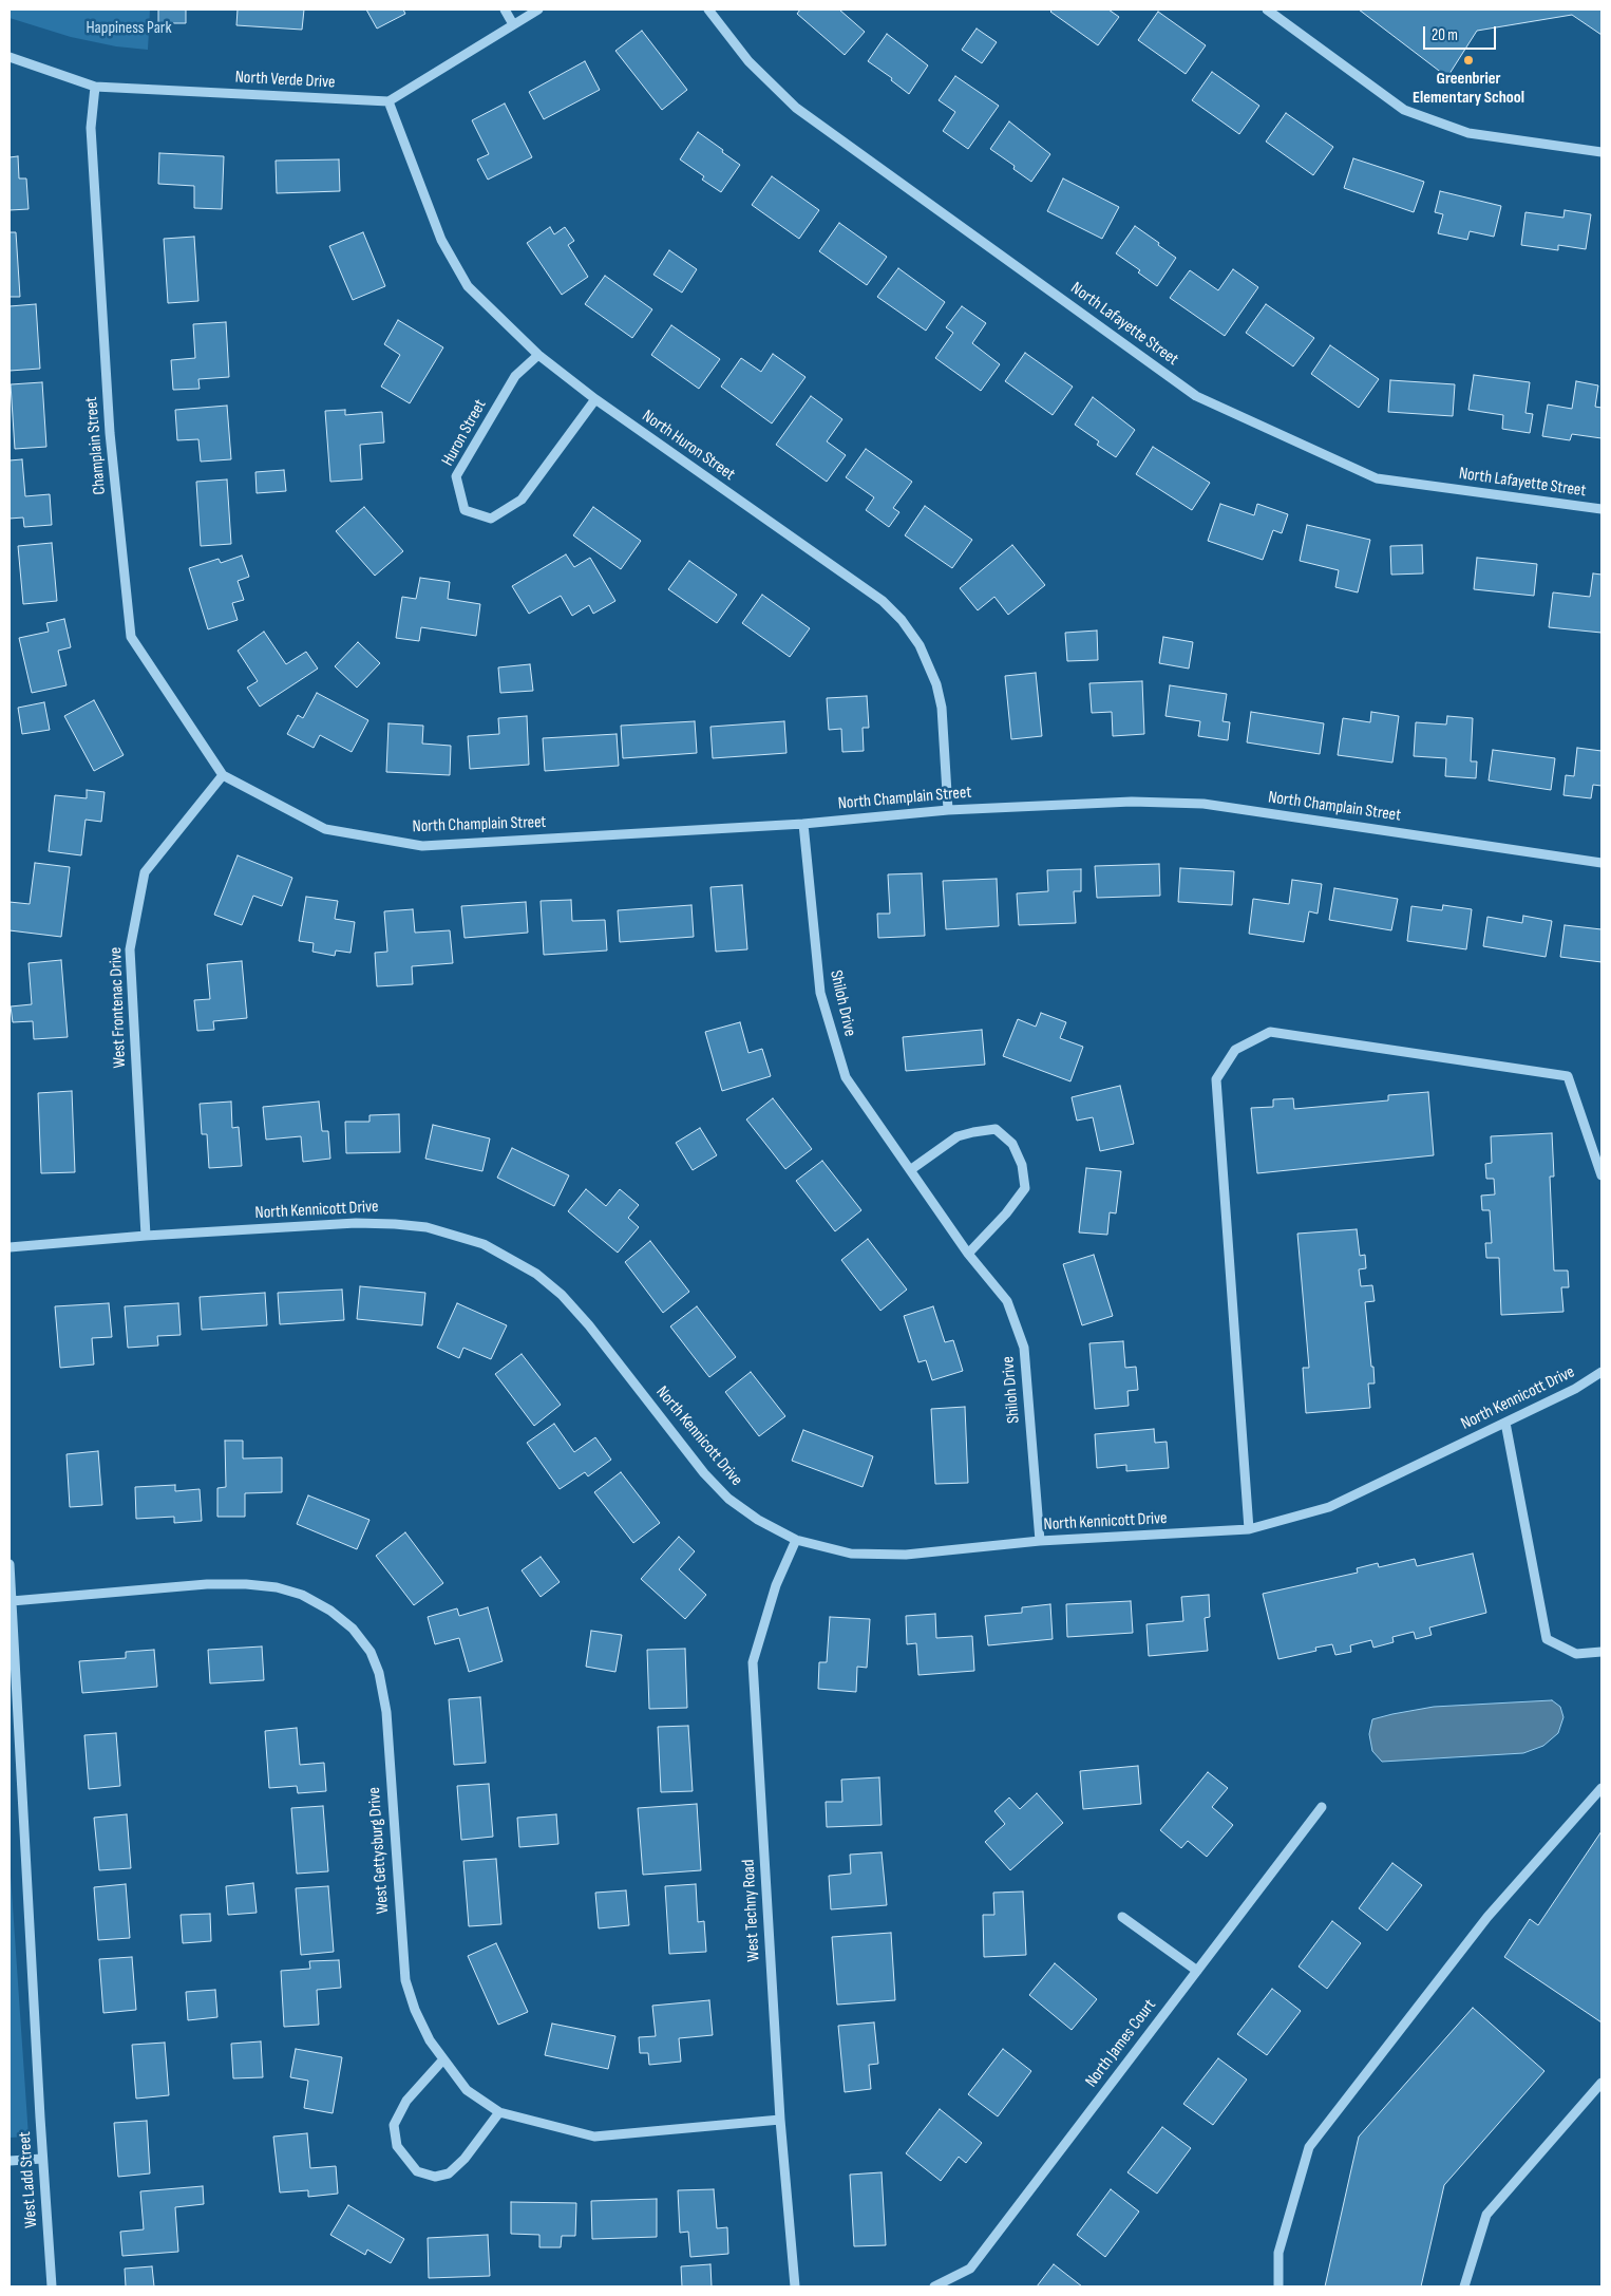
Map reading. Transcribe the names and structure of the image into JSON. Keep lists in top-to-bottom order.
{
  "streets": {
    "street": [
      "North Verde Drive",
      "North Lafayette Street",
      "Huron Street",
      "Champlain Street",
      "North Huron Street",
      "North Champlain Street",
      "Shiloh Drive",
      "West Frontenac Drive",
      "North Kennicott Drive",
      "West Gettysburg Drive",
      "West Techny Road",
      "North James Court",
      "West Ladd Street"
    ]
  },
  "crossings": [
    ["North Verde Drive", "Champlain Street"],
    ["North Verde Drive", "North Huron Street"],
    ["Huron Street", "North Huron Street"],
    ["Champlain Street", "North Champlain Street"],
    ["Champlain Street", "West Frontenac Drive"],
    ["North Huron Street", "North Champlain Street"],
    ["North Champlain Street", "Shiloh Drive"],
    ["North Champlain Street", "West Frontenac Drive"],
    ["Shiloh Drive", "North Kennicott Drive"],
    ["West Frontenac Drive", "North Kennicott Drive"],
    ["North Kennicott Drive", "West Techny Road"],
    ["West Gettysburg Drive", "West Techny Road"],
    ["West Gettysburg Drive", "West Ladd Street"]
  ],
  "parks": ["Happiness Park"],
  "places": ["Greenbrier Elementary School"],
  "scale_bar": "20 m"
}
